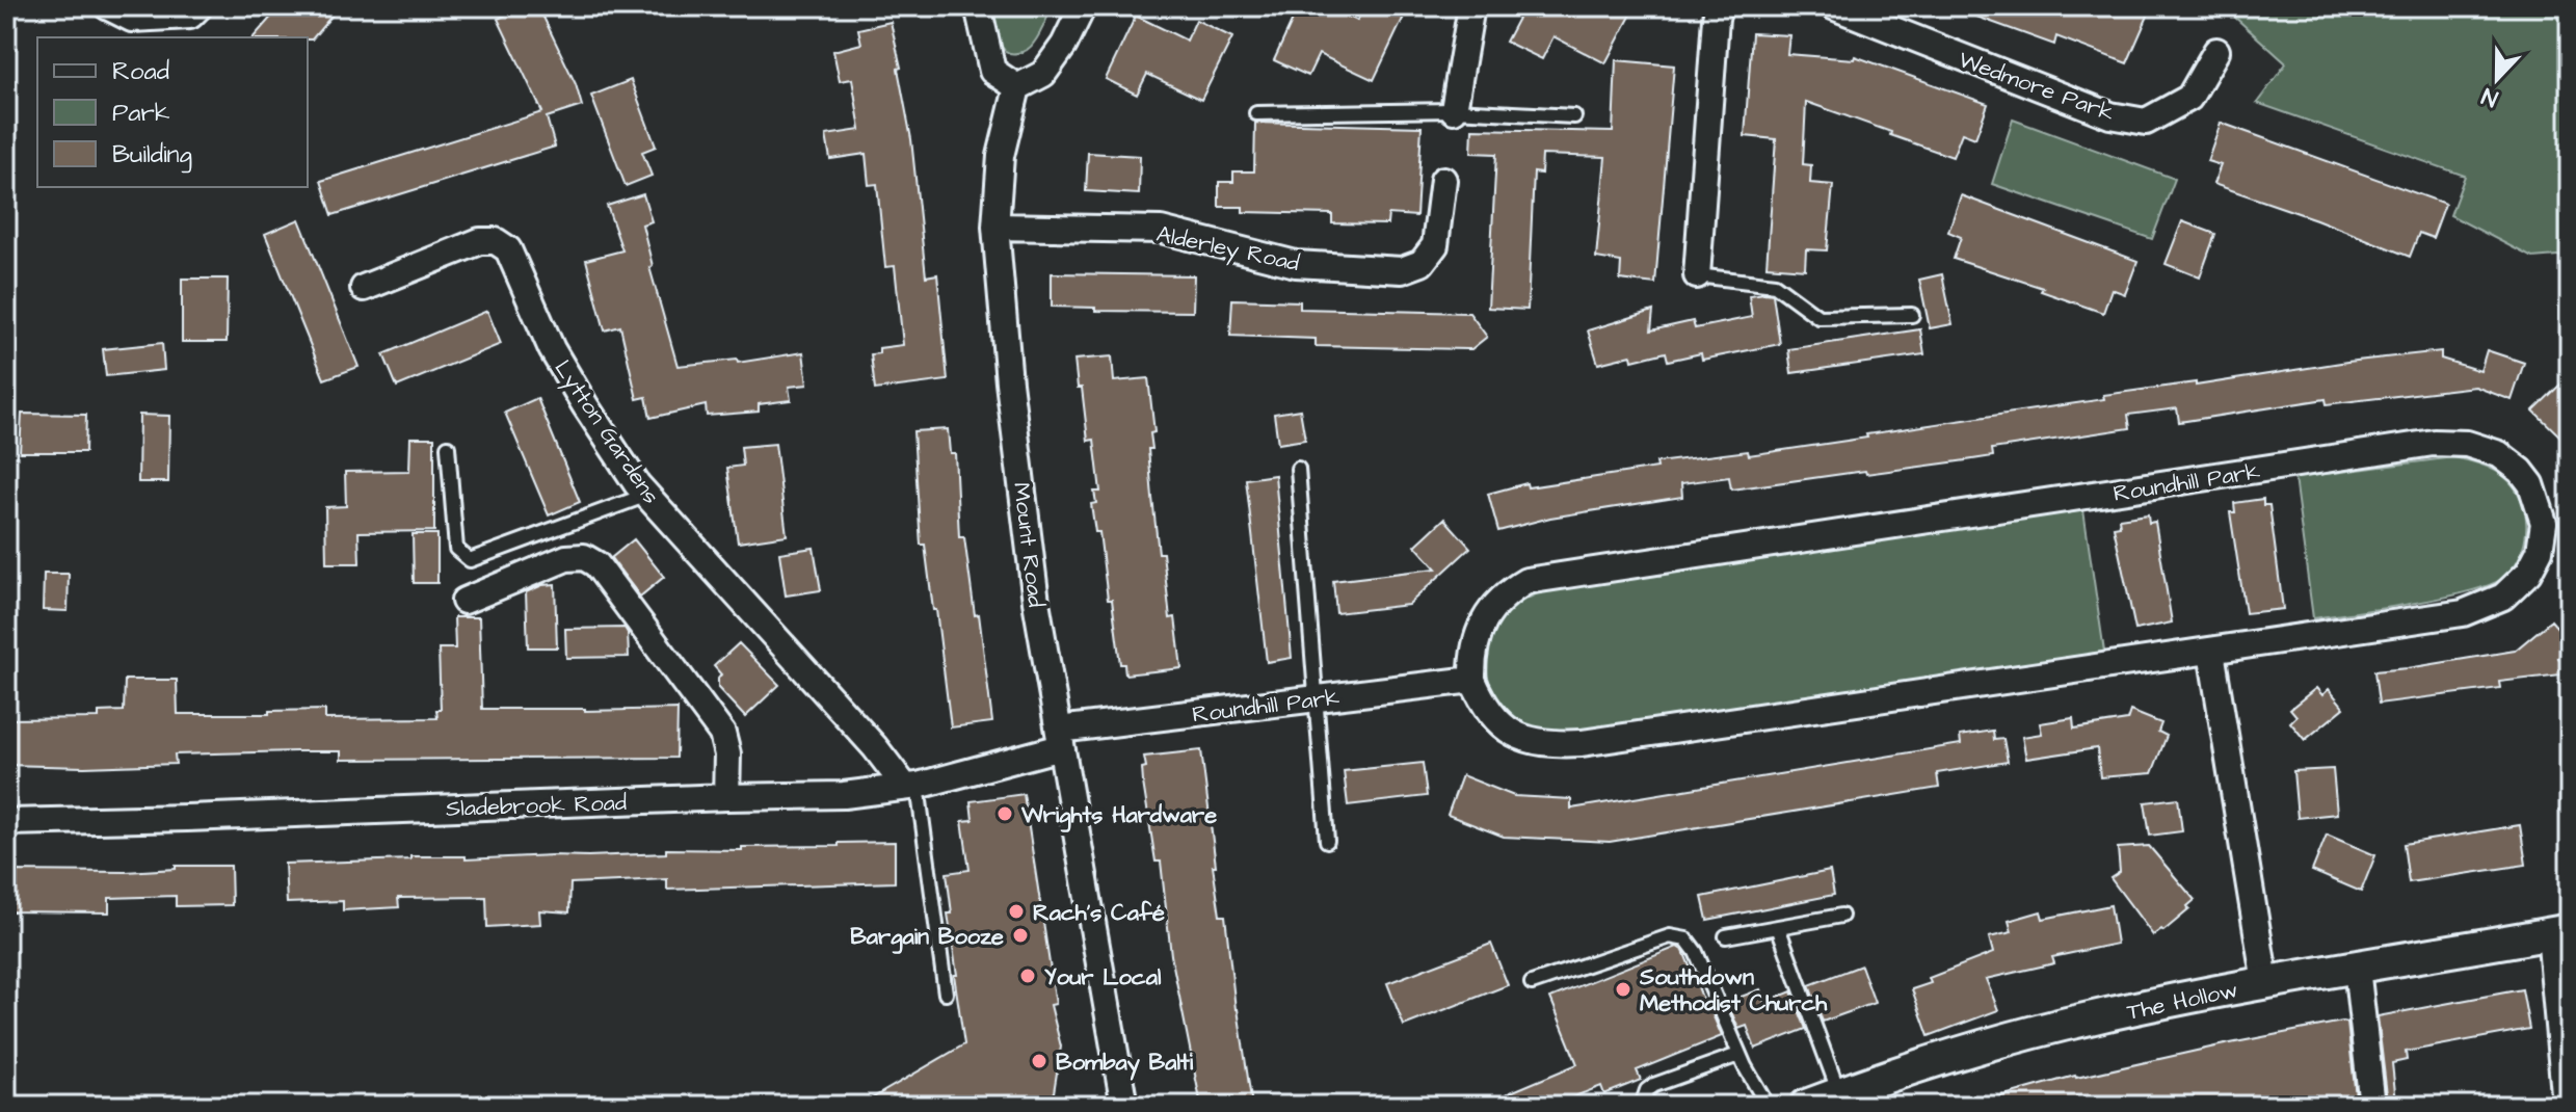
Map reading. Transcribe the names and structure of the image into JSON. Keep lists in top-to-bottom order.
{
  "streets": {
    "street": [
      "Wedmore Park",
      "Alderley Road",
      "Lytton Gardens",
      "Roundhill Park",
      "Mount Road",
      "Sladebrook Road",
      "The Hollow"
    ]
  },
  "crossings": [
    ["Alderley Road", "Mount Road"],
    ["Lytton Gardens", "Sladebrook Road"],
    ["Roundhill Park", "Mount Road"],
    ["Roundhill Park", "Sladebrook Road"],
    ["Mount Road", "Sladebrook Road"]
  ],
  "places": [
    "Wrights Hardware",
    "Rach's Café",
    "Bargain Booze",
    "Your Local",
    "Southdown Methodist Church",
    "Bombay Balti"
  ],
  "legend": ["Road", "Park", "Building"],
  "north": "bottom"
}
